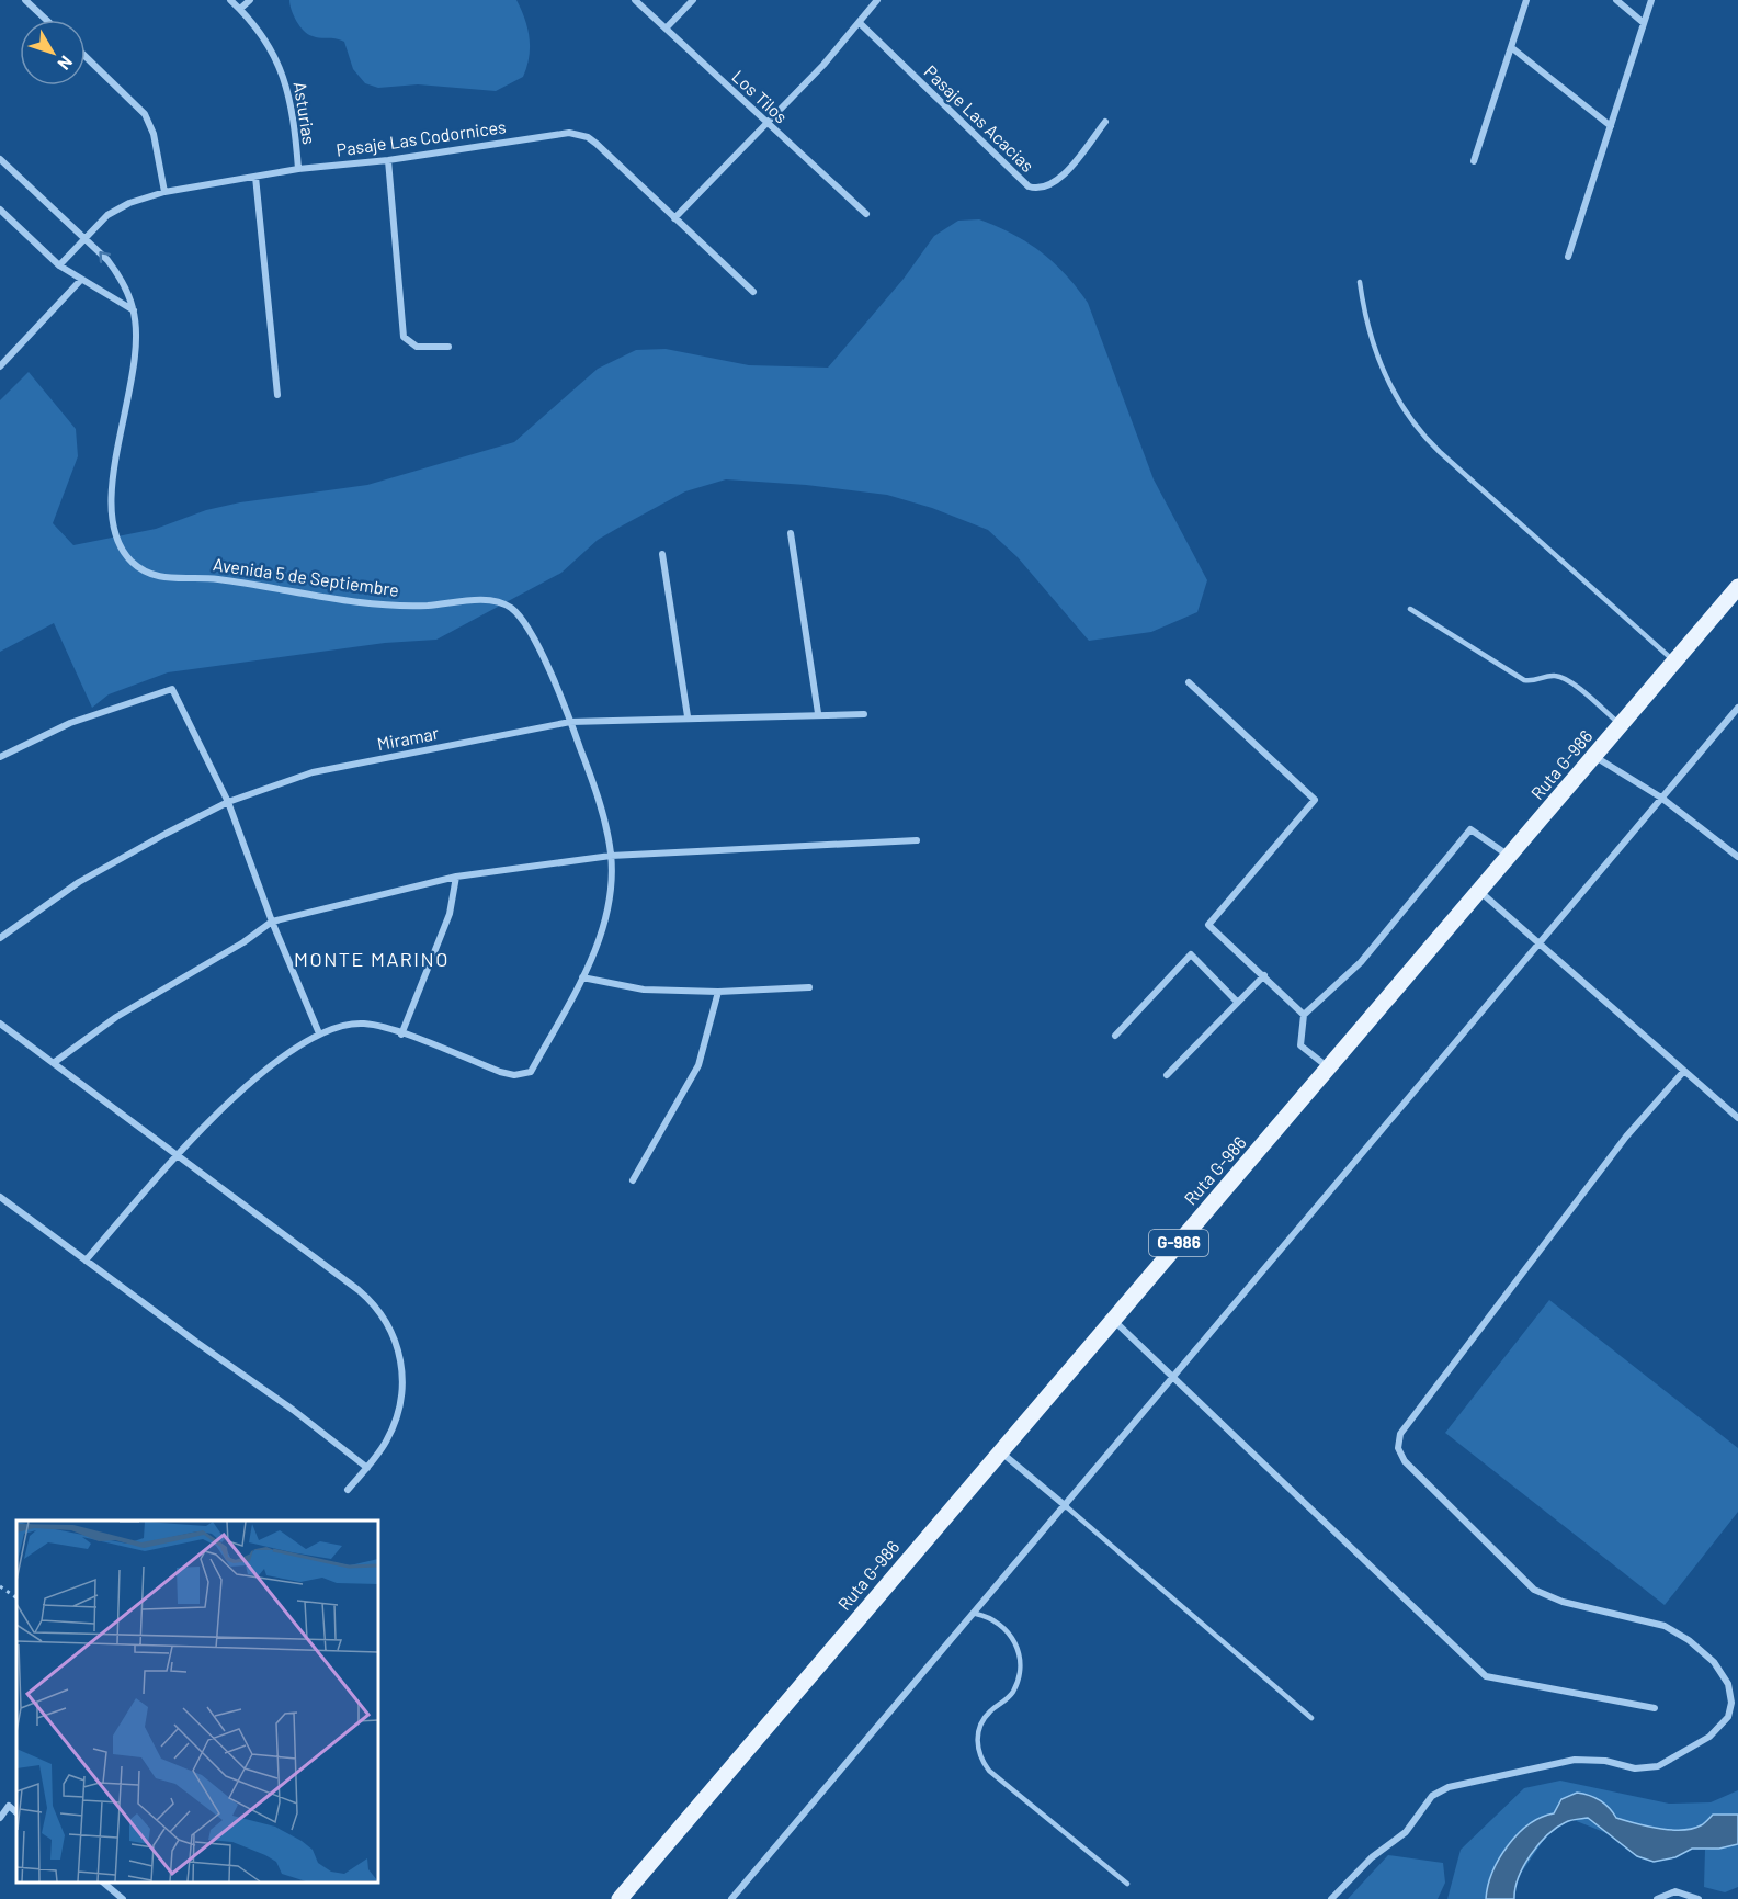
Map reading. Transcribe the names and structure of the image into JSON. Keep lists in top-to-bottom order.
{
  "streets": {
    "main road": ["Ruta G-986", "G-986"],
    "street": [
      "Los Tilos",
      "Asturias",
      "Pasaje Las Acacias",
      "Pasaje Las Codornices",
      "Avenida 5 de Septiembre",
      "Miramar"
    ]
  },
  "crossings": [
    ["Asturias", "Pasaje Las Codornices"],
    ["Pasaje Las Codornices", "Avenida 5 de Septiembre"],
    ["Avenida 5 de Septiembre", "Miramar"]
  ],
  "districts": ["MONTE MARINO"],
  "north": "bottom right"
}
